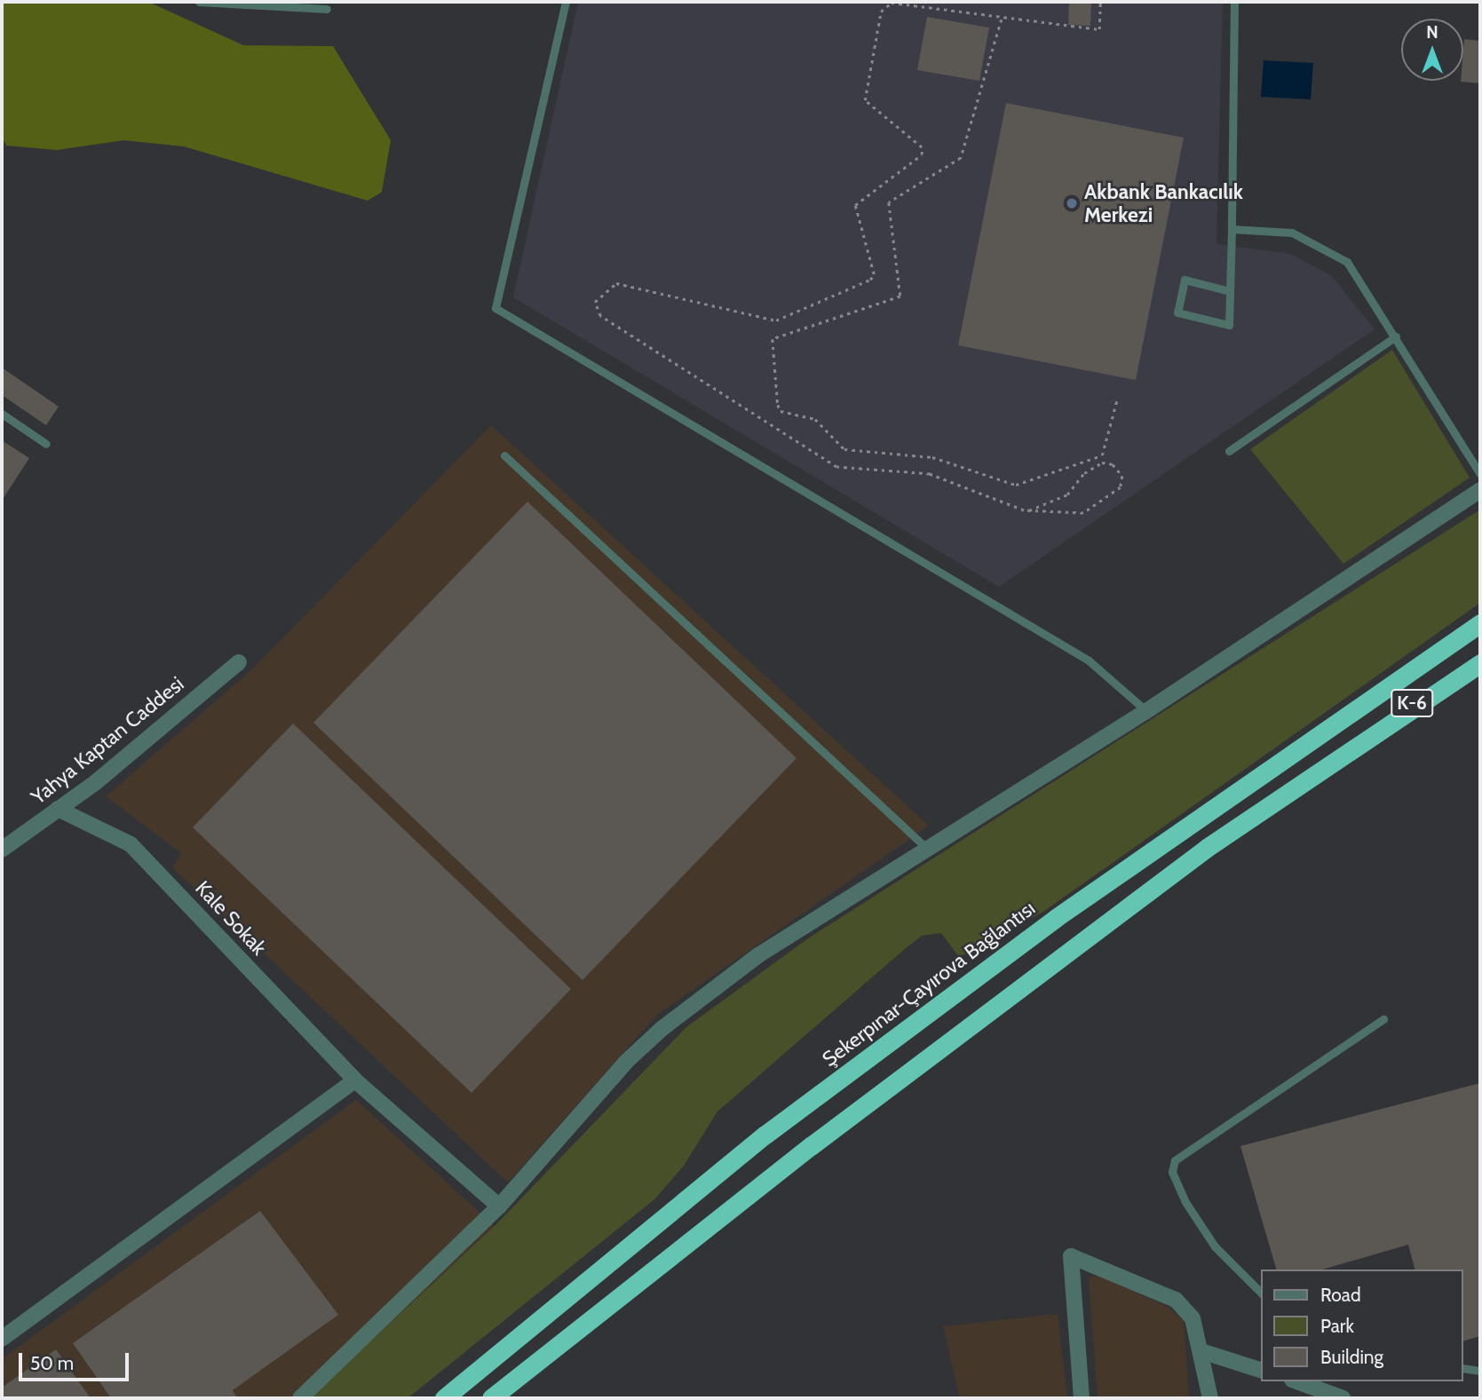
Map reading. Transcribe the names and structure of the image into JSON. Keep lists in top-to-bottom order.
{
  "streets": {
    "highway": ["K-6", "Şekerpınar-Çayırova Bağlantısı"],
    "street": ["Yahya Kaptan Caddesi", "Kale Sokak"]
  },
  "crossings": [
    ["Yahya Kaptan Caddesi", "Kale Sokak"]
  ],
  "places": ["Akbank Bankacılık Merkezi"],
  "legend": ["Road", "Park", "Building"],
  "scale_bar": "50 m",
  "north": "top"
}
